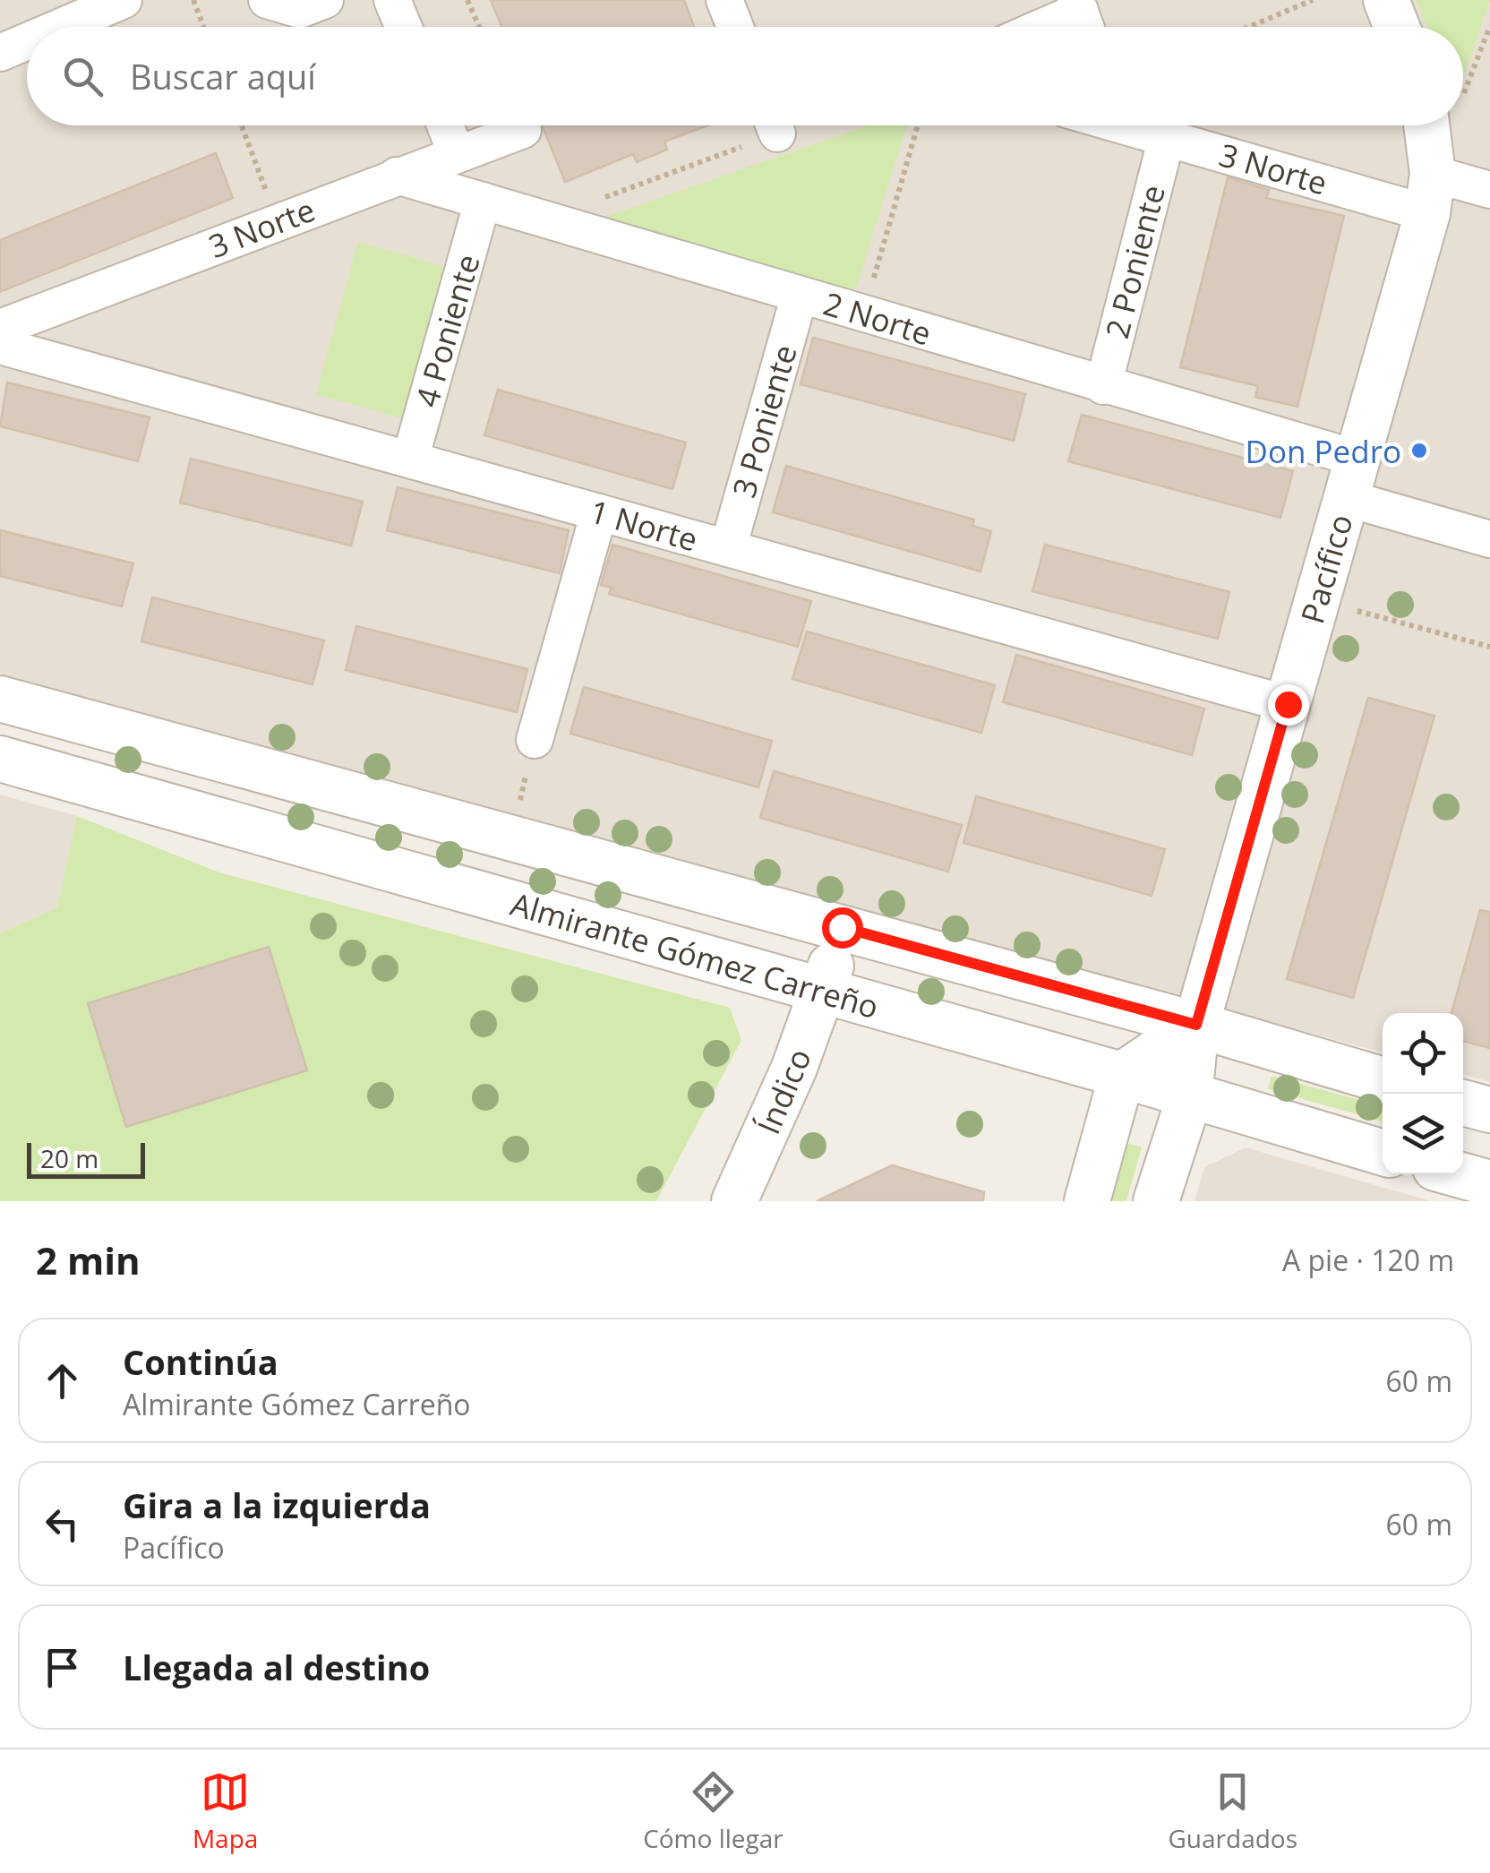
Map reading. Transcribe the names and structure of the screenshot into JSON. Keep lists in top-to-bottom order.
{
  "streets": {
    "street": [
      "3 Norte",
      "2 Poniente",
      "2 Norte",
      "4 Poniente",
      "3 Poniente",
      "1 Norte",
      "Pacífico",
      "Almirante Gómez Carreño",
      "Índico"
    ]
  },
  "crossings": [
    ["3 Norte", "2 Poniente"],
    ["3 Norte", "2 Norte"],
    ["3 Norte", "Pacífico"],
    ["2 Poniente", "2 Norte"],
    ["2 Norte", "4 Poniente"],
    ["2 Norte", "3 Poniente"],
    ["2 Norte", "Pacífico"],
    ["4 Poniente", "1 Norte"],
    ["3 Poniente", "1 Norte"],
    ["1 Norte", "Pacífico"],
    ["Pacífico", "Almirante Gómez Carreño"],
    ["Almirante Gómez Carreño", "Índico"]
  ],
  "places": ["Don Pedro"],
  "scale_bar": "20 m",
  "page": {
    "search": "Buscar aquí",
    "scale": "20 m",
    "heading": ["2 min", "A pie · 120 m"],
    "list": [
      ["Continúa", "Almirante Gómez Carreño", "60 m"],
      ["Gira a la izquierda", "Pacífico", "60 m"],
      "Llegada al destino"
    ],
    "nav": ["Mapa", "Cómo llegar", "Guardados"]
  }
}
